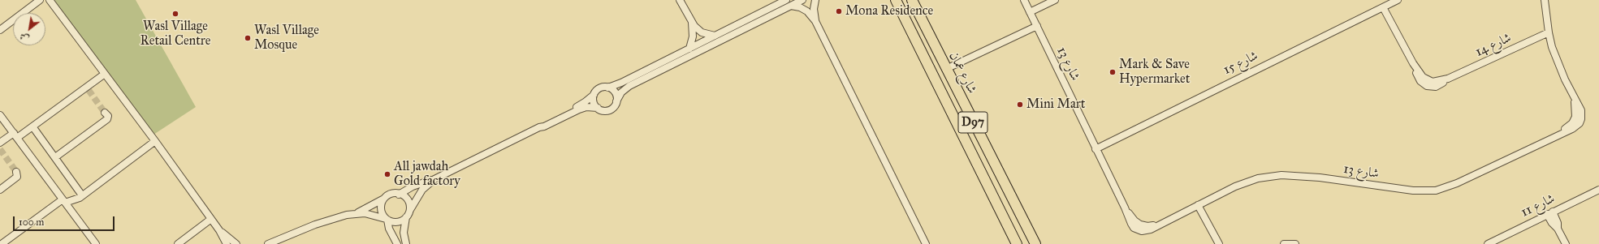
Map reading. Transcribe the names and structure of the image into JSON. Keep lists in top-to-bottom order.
{
  "streets": {
    "main road": ["شارع عمان", "D97"],
    "street": [
      "شارع 14",
      "شارع 15",
      "شارع 13",
      "شارع 11"
    ]
  },
  "crossings": [
    ["شارع 14", "شارع 15"],
    ["شارع 14", "شارع 13"],
    ["شارع 15", "شارع 13"]
  ],
  "places": [
    "Mona Residence",
    "Wasl Village Retail Centre",
    "Wasl Village Mosque",
    "Mark & Save Hypermarket",
    "Mini Mart",
    "All jawdah Gold factory"
  ],
  "scale_bar": "100 m",
  "north": "bottom left"
}
